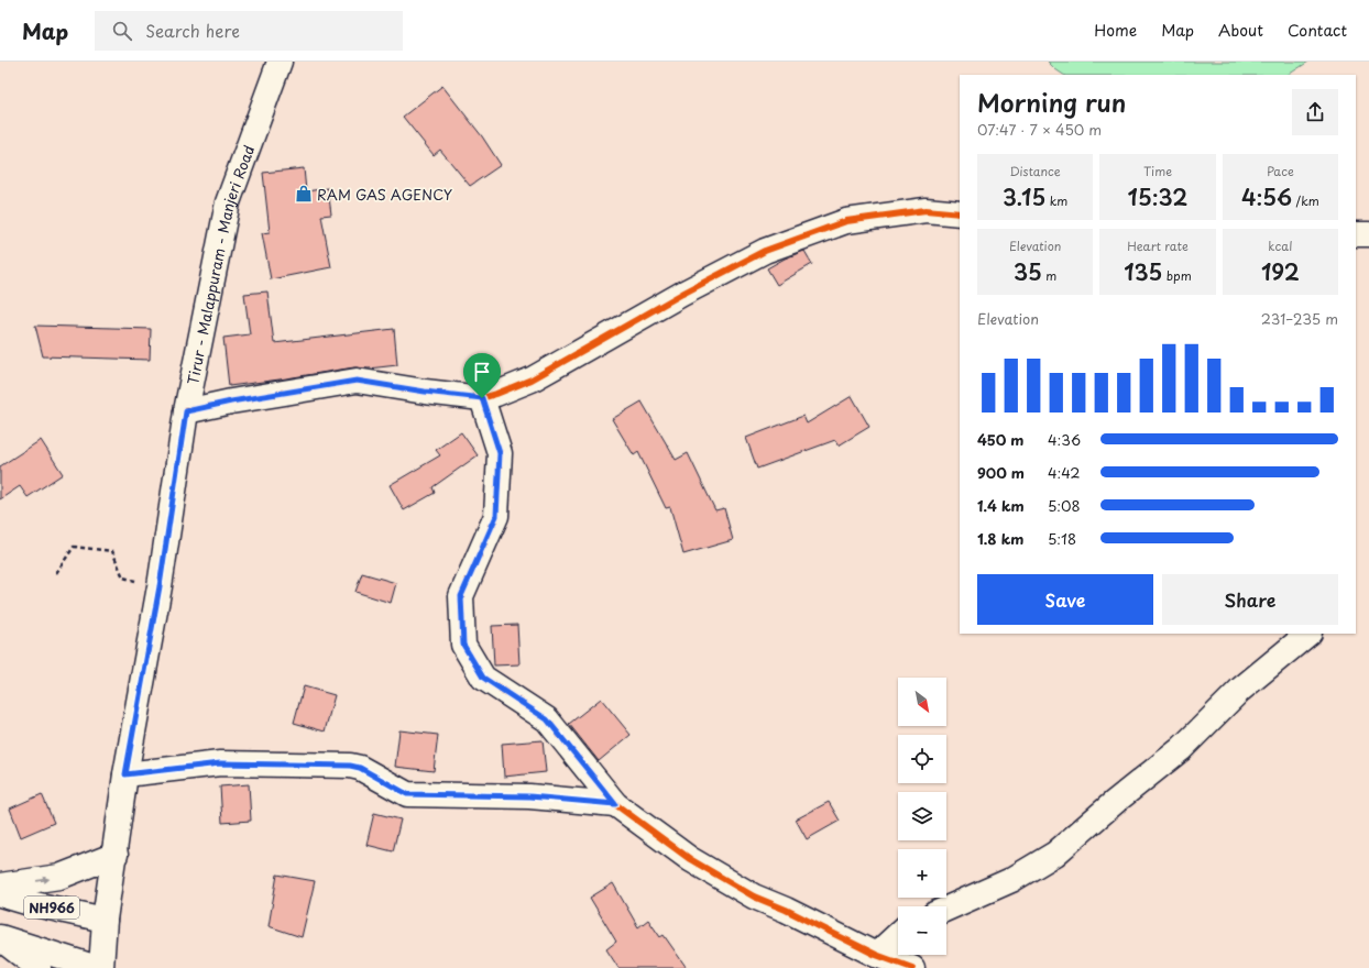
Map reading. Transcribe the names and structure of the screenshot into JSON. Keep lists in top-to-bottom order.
{
  "streets": {
    "main road": ["Tirur - Malappuram - Manjeri Road", "NH966"]
  },
  "crossings": [
    ["Tirur - Malappuram - Manjeri Road", "NH966"]
  ],
  "places": {
    "shop": ["RAM GAS AGENCY"]
  },
  "north": "bottom right",
  "page": {
    "header": "Map",
    "search": "Search here",
    "nav": [
      "Home",
      "Map",
      "About",
      "Contact"
    ],
    "heading": ["Morning run", "07:47 · 7 × 450 m"],
    "stats": [
      ["Distance", "3.15 km"],
      ["Time", "15:32"],
      ["Pace", "4:56 /km"],
      ["Elevation", "35 m"],
      ["Heart rate", "135 bpm"],
      ["kcal", "192"]
    ],
    "chart": ["Elevation", "231–235 m"],
    "list": [
      {
        "name": "450 m",
        "note": "4:36"
      },
      {
        "name": "900 m",
        "note": "4:42"
      },
      {
        "name": "1.4 km",
        "note": "5:08"
      },
      {
        "name": "1.8 km",
        "note": "5:18"
      }
    ],
    "buttons": ["Save", "Share"],
    "map_buttons": ["+", "−"]
  }
}
